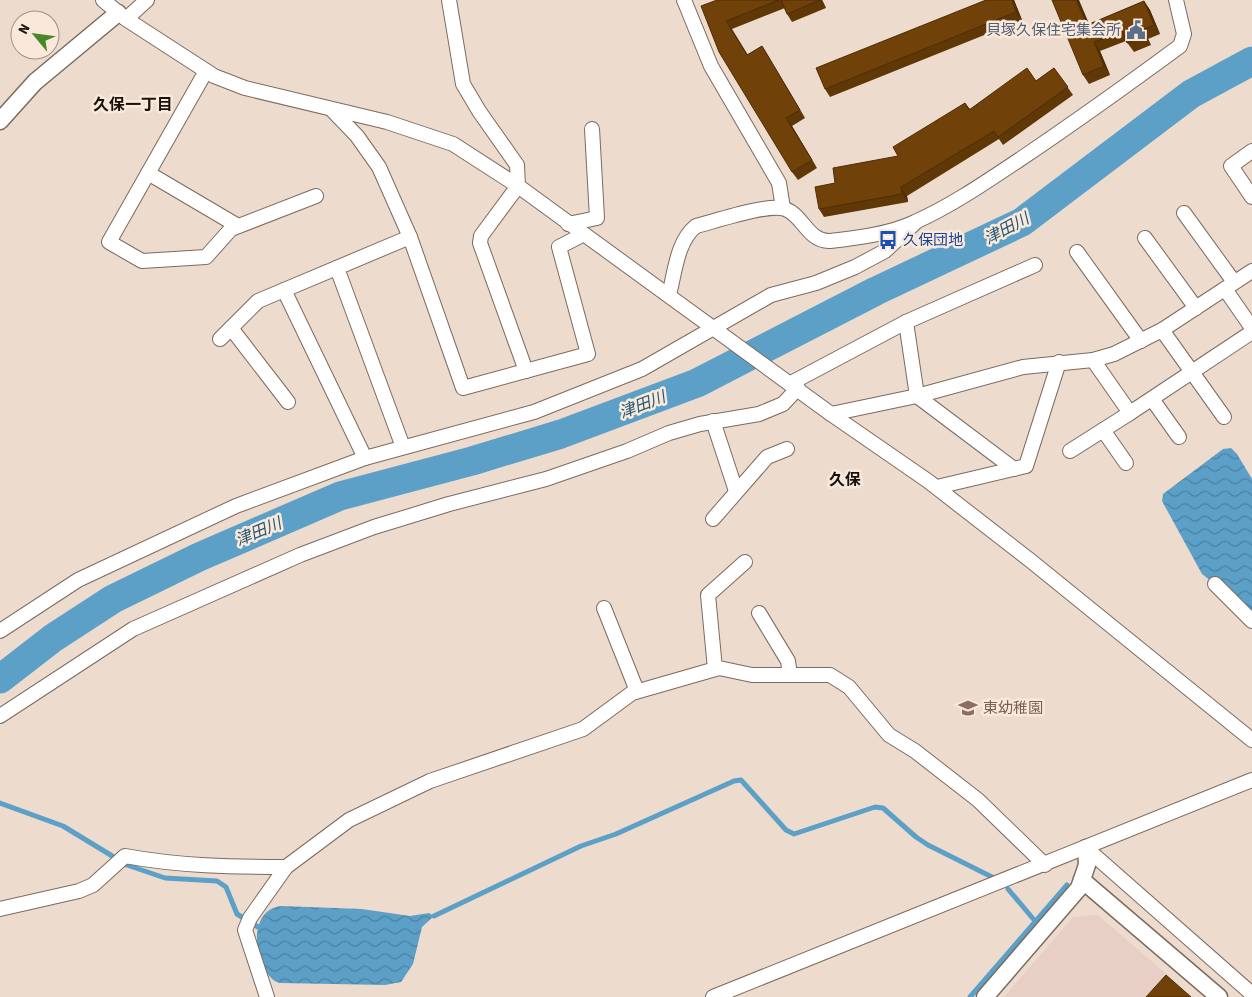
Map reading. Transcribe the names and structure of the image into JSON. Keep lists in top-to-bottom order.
{
  "districts": ["久保一丁目", "久保"],
  "water": ["津田川"],
  "places": {
    "public building": ["貝塚久保住宅集会所"],
    "bus stop": ["久保団地"],
    "school or university": ["東幼稚園"]
  },
  "north": "top left"
}
